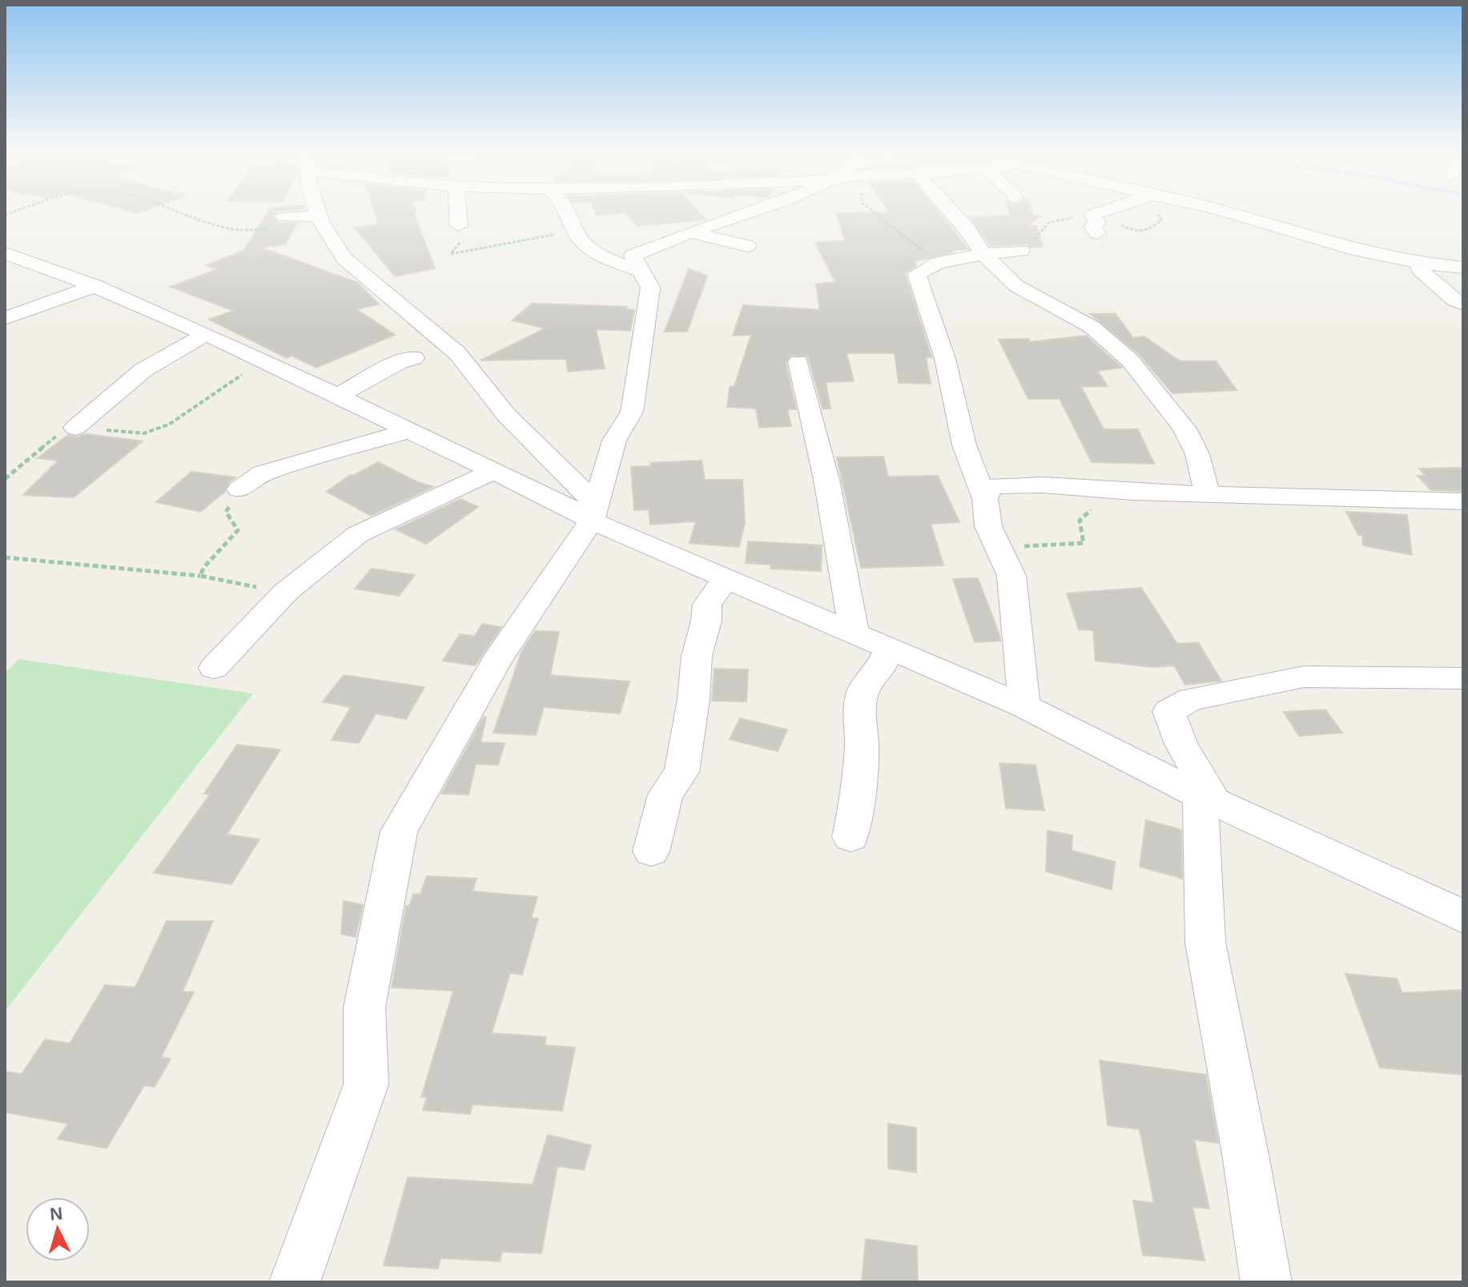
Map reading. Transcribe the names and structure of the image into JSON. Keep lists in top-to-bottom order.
{
  "north": "top"
}
